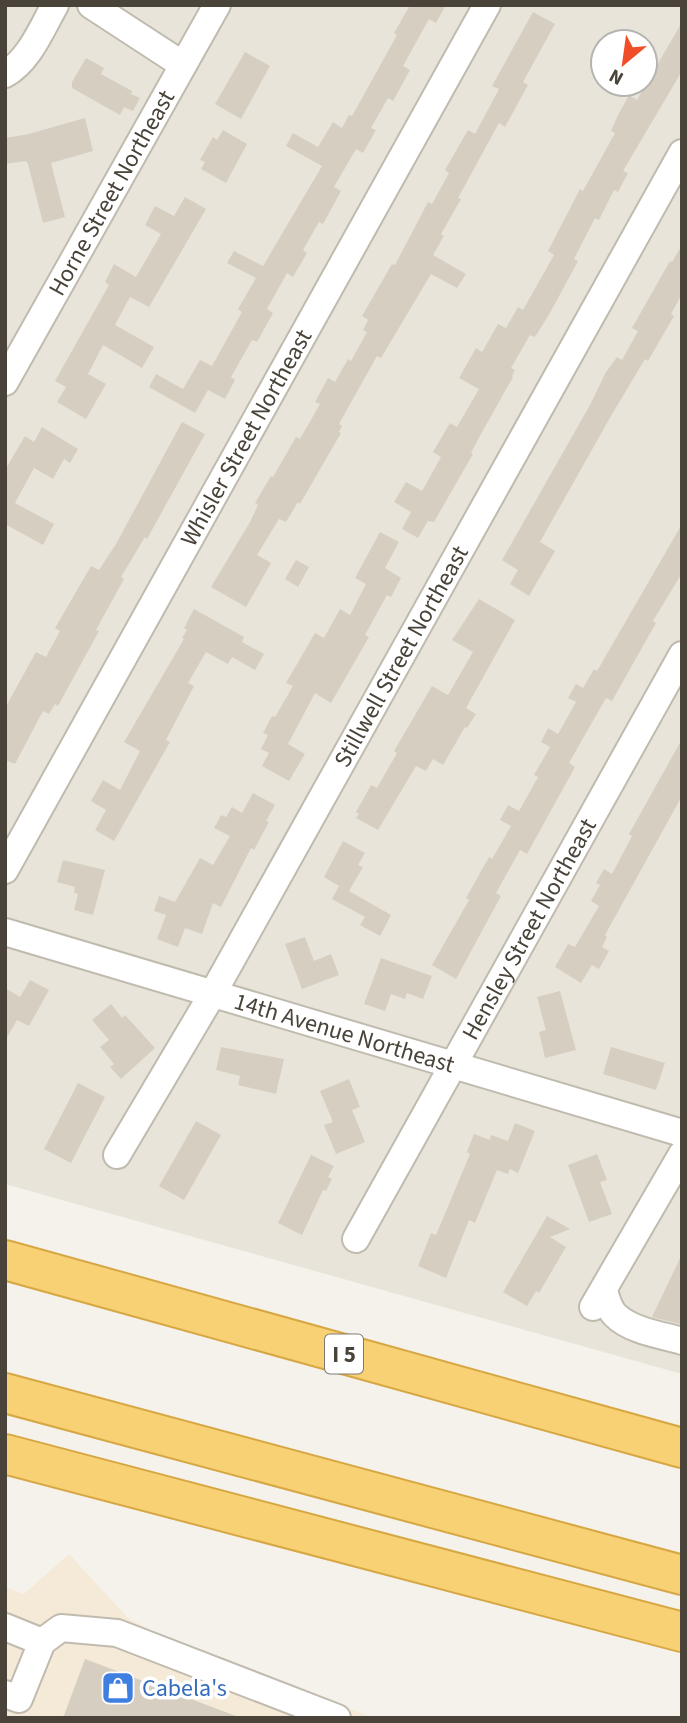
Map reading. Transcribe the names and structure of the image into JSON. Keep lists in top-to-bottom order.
{
  "streets": {
    "highway": ["I 5"],
    "street": [
      "Horne Street Northeast",
      "Whisler Street Northeast",
      "Stillwell Street Northeast",
      "Hensley Street Northeast",
      "14th Avenue Northeast"
    ]
  },
  "crossings": [
    ["Stillwell Street Northeast", "14th Avenue Northeast"],
    ["Hensley Street Northeast", "14th Avenue Northeast"]
  ],
  "places": {
    "shop": ["Cabela's"]
  },
  "north": "bottom left"
}
